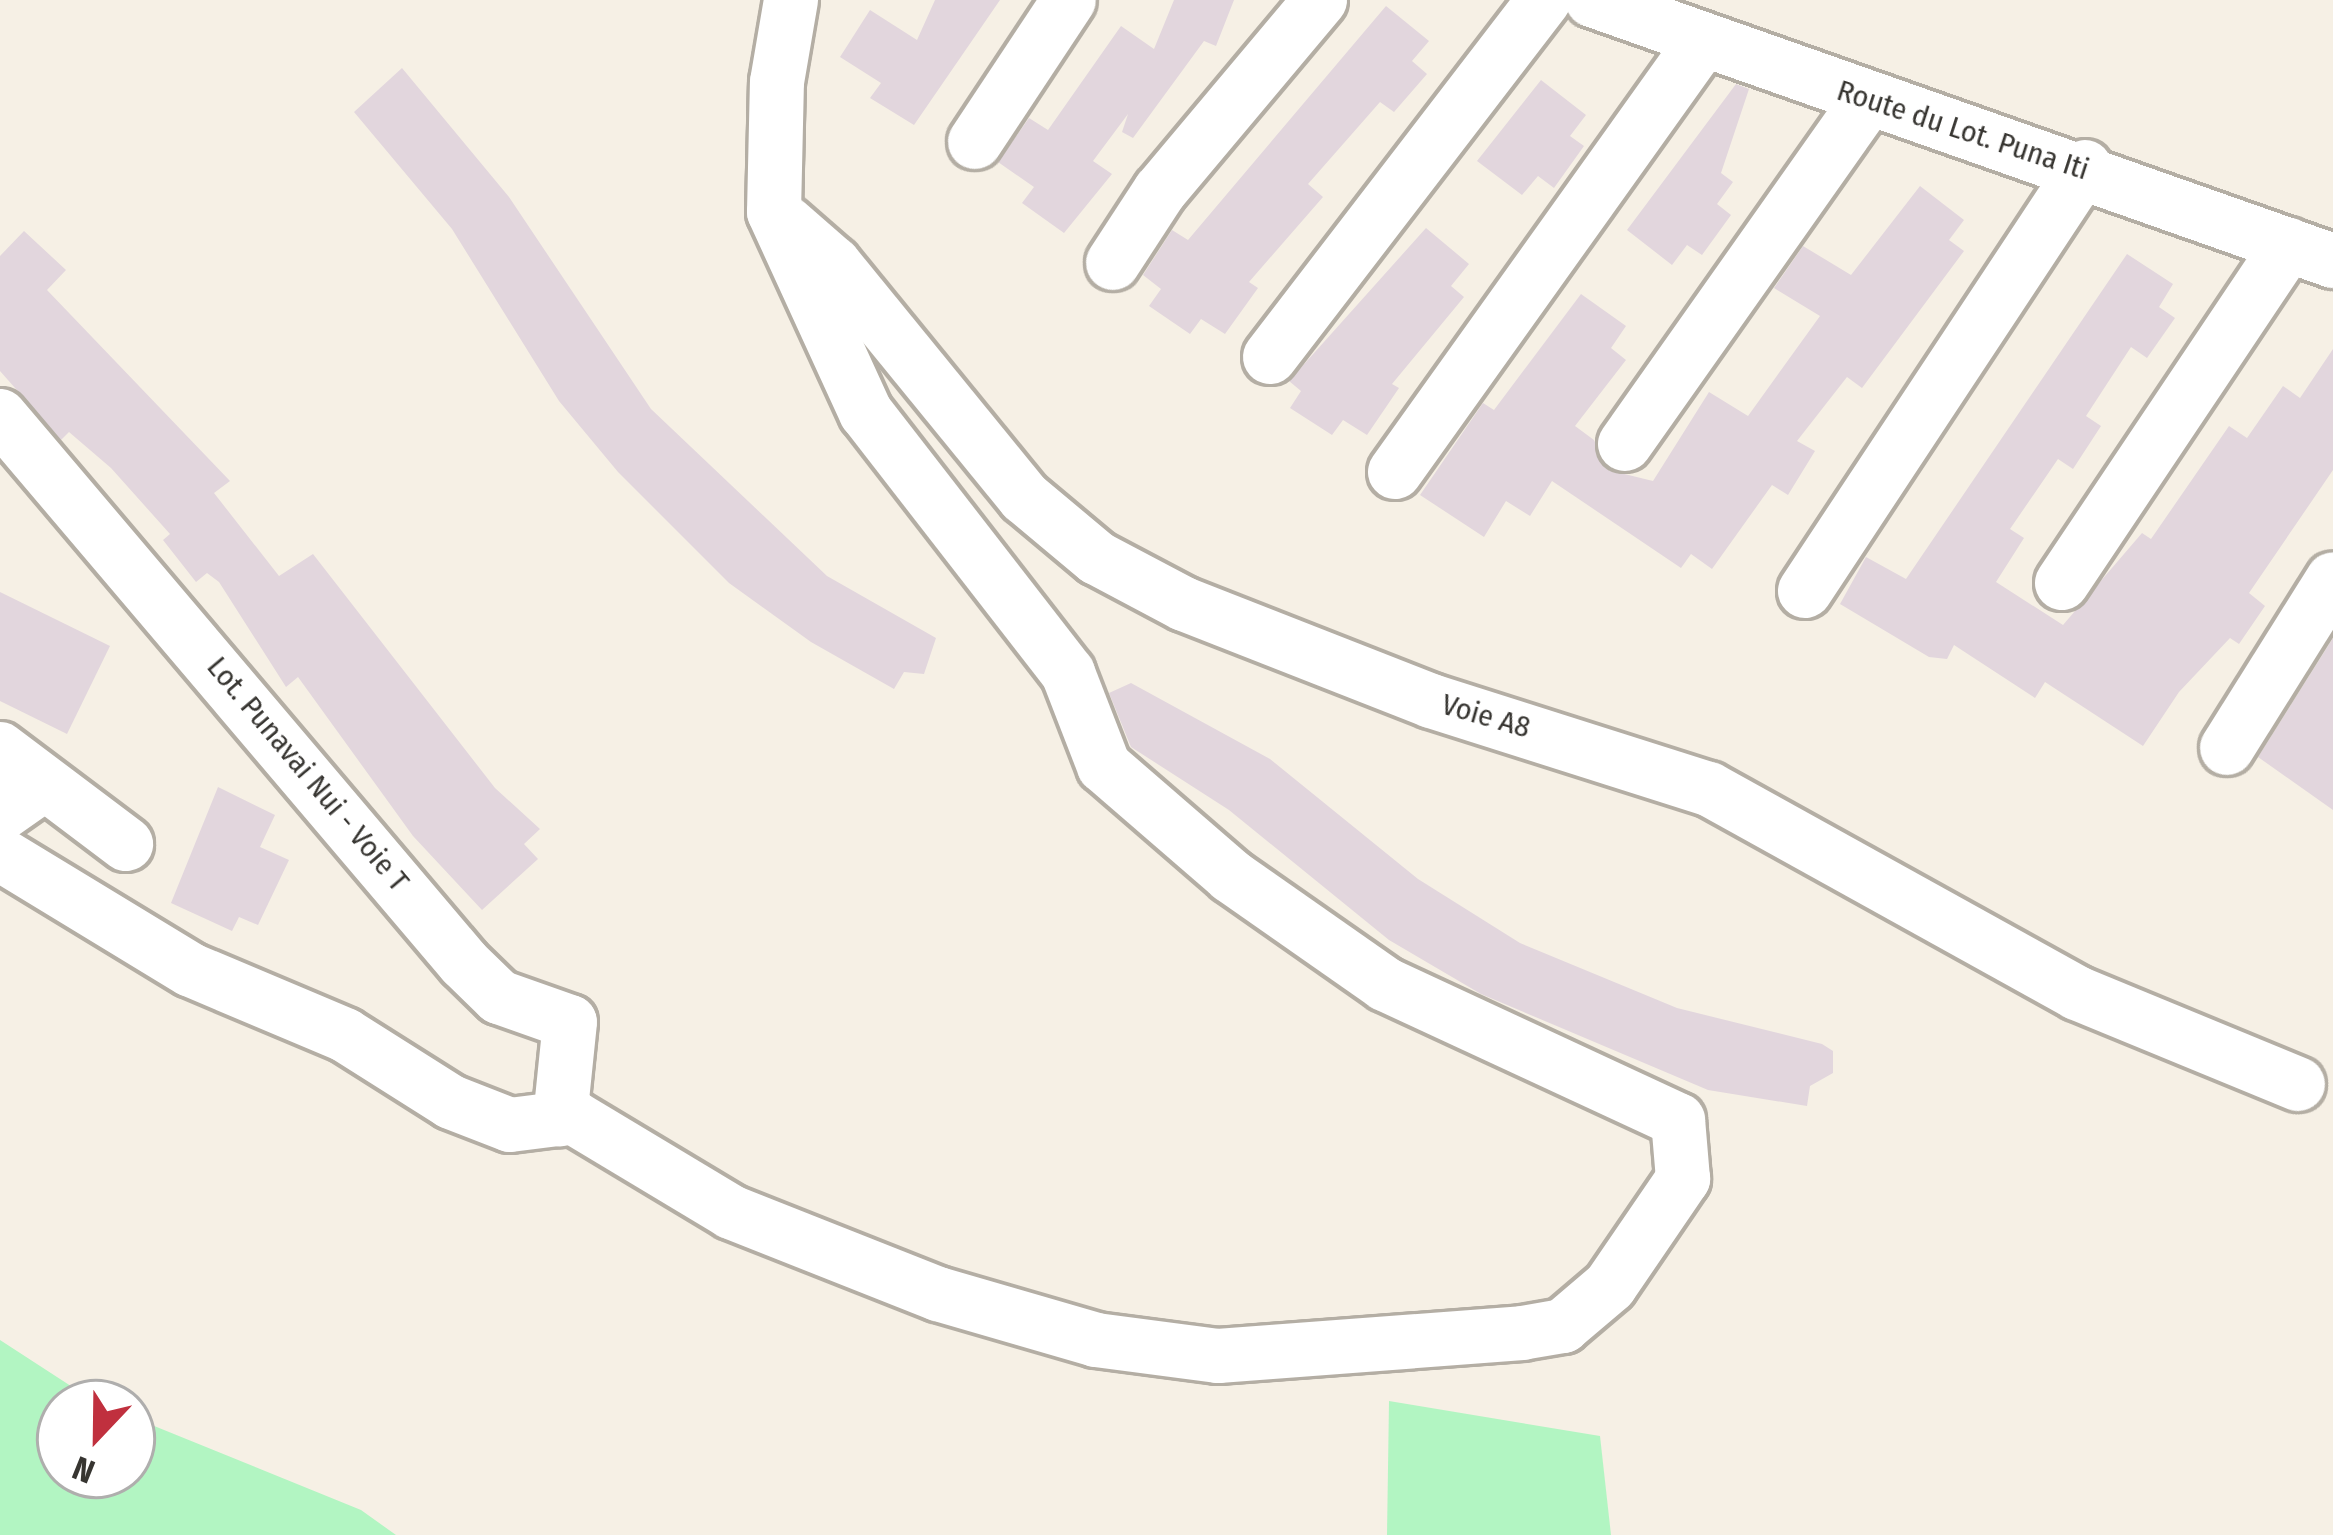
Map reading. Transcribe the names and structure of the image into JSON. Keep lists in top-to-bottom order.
{
  "streets": {
    "street": ["Route du Lot. Puna Iti", "Voie A8", "Lot. Punavai Nui - Voie T"]
  },
  "north": "bottom"
}
